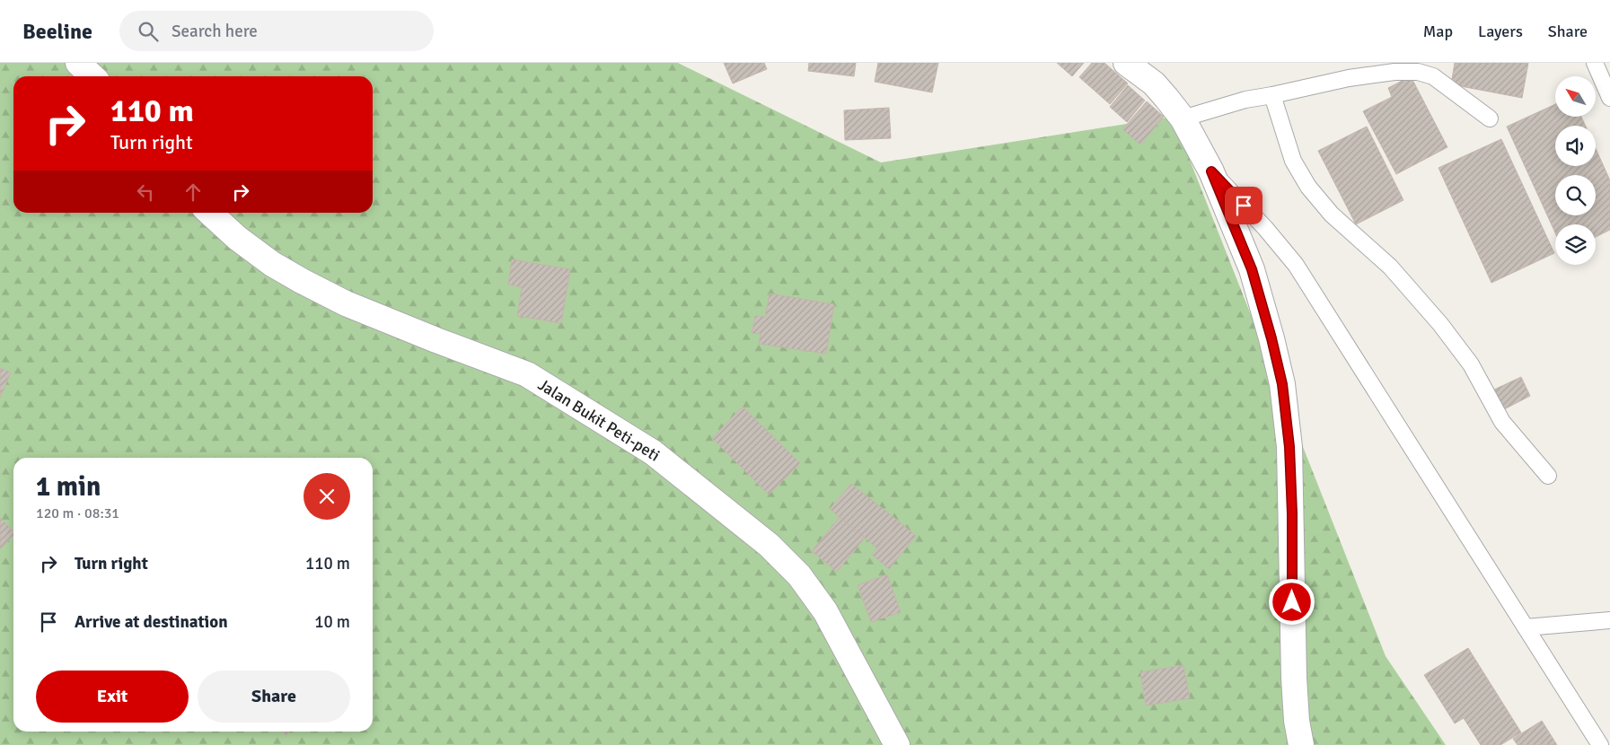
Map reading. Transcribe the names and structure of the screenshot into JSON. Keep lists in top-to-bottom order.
{
  "streets": {
    "street": ["Jalan Bukit Peti-peti"]
  },
  "north": "top left",
  "page": {
    "header": "Beeline",
    "search": "Search here",
    "nav": ["Map", "Layers", "Share"],
    "turn": ["110 m", "Turn right"],
    "heading": ["1 min", "120 m · 08:31"],
    "list": [
      {
        "name": "Turn right",
        "value": "110 m"
      },
      {
        "name": "Arrive at destination",
        "value": "10 m"
      }
    ],
    "buttons": ["Exit", "Share"]
  }
}
